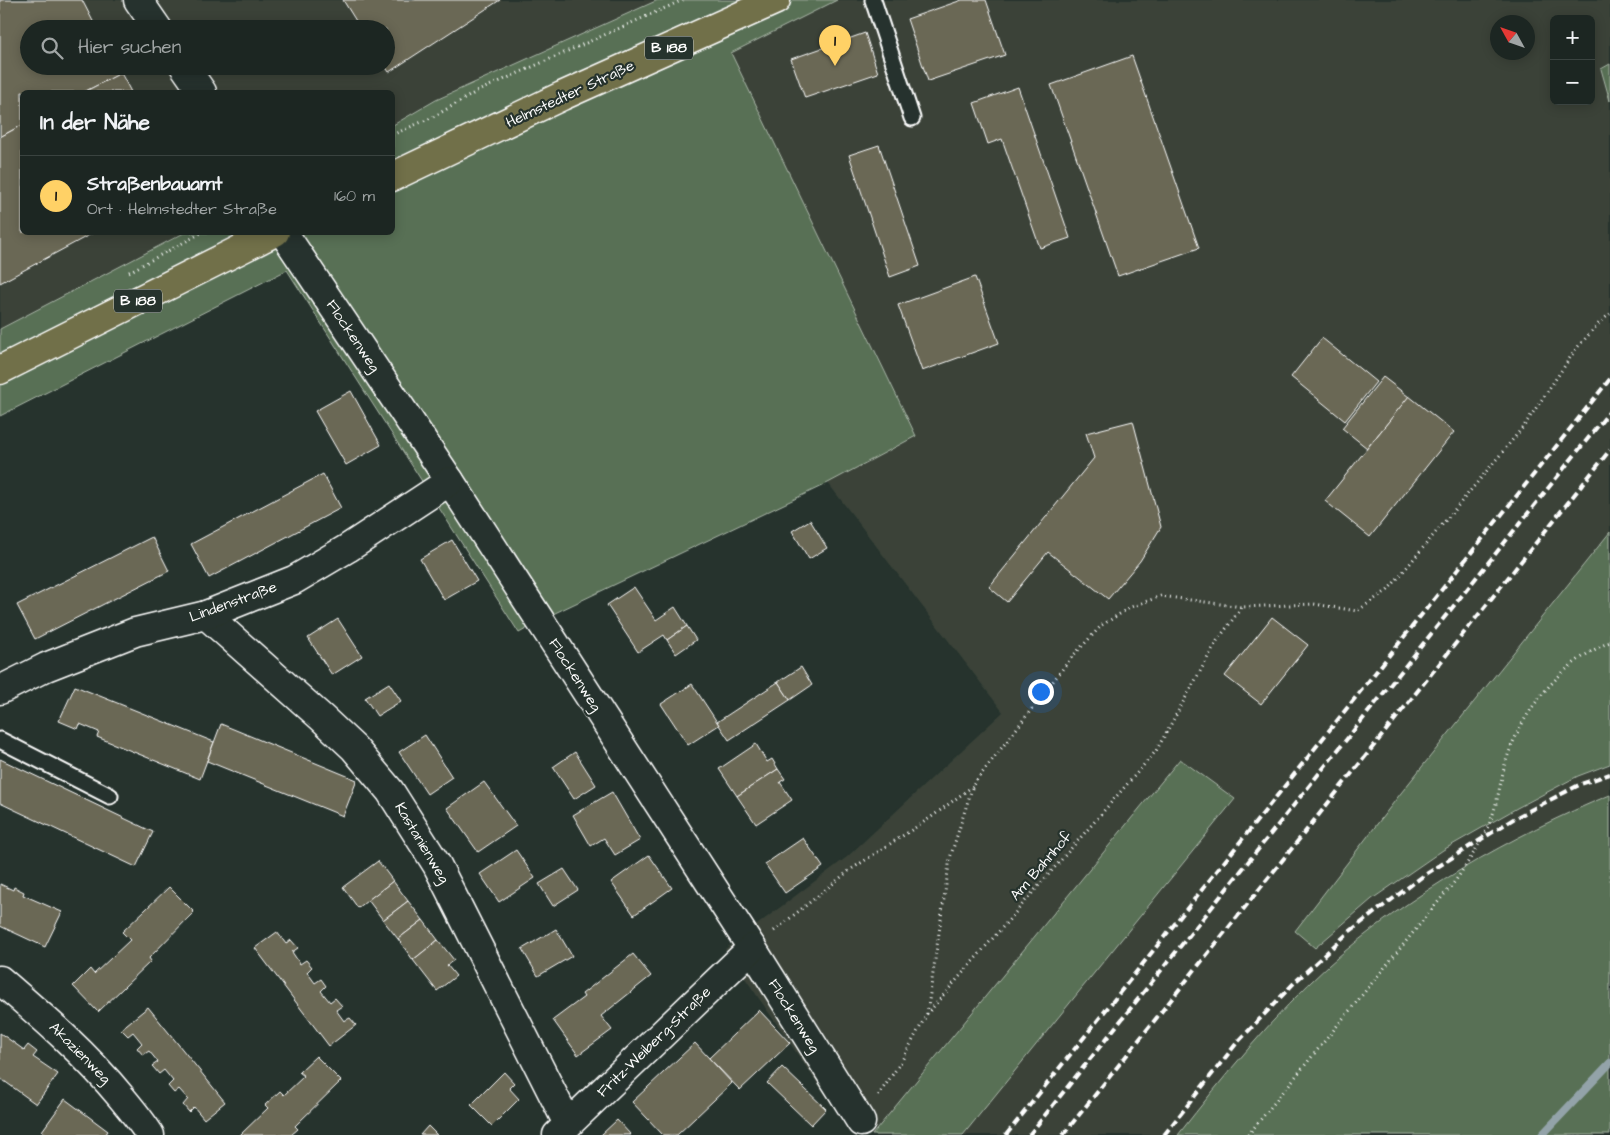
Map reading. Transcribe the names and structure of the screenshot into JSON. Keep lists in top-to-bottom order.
{
  "streets": {
    "main road": ["B 188", "Helmstedter Straße"],
    "street": [
      "Flockenweg",
      "Lindenstraße",
      "Kastanienweg",
      "Fritz-Weiberg-Straße",
      "Akazienweg"
    ],
    "path": ["Am Bahnhof"]
  },
  "crossings": [
    ["Flockenweg", "Lindenstraße"],
    ["Flockenweg", "Am Bahnhof"],
    ["Flockenweg", "Fritz-Weiberg-Straße"],
    ["Lindenstraße", "Kastanienweg"],
    ["Kastanienweg", "Fritz-Weiberg-Straße"]
  ],
  "north": "top left",
  "page": {
    "map_buttons": ["+", "−"],
    "search": "Hier suchen",
    "pins": "1",
    "heading": "In der Nähe",
    "list": [
      {
        "mark": "1",
        "name": "Straßenbauamt",
        "note": "Ort · Helmstedter Straße",
        "value": "160 m"
      }
    ]
  }
}
